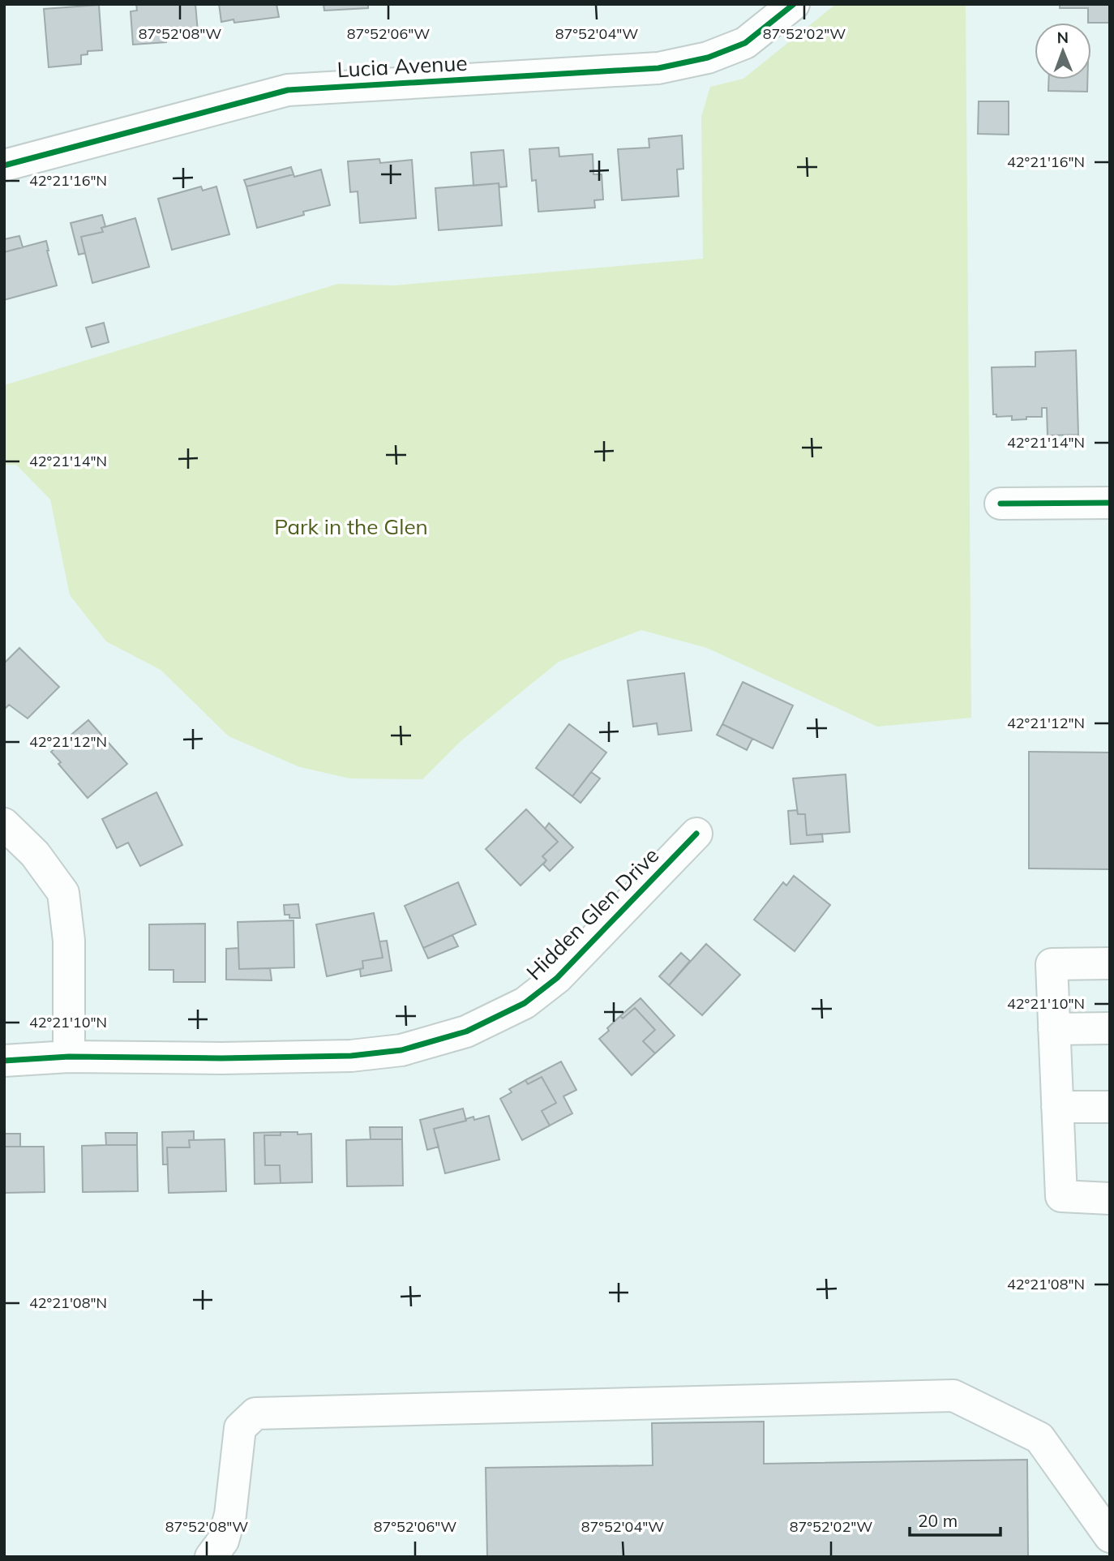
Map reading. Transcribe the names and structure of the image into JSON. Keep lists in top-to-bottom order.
{
  "streets": {
    "street": ["Lucia Avenue", "Hidden Glen Drive"]
  },
  "parks": ["Park in the Glen"],
  "scale_bar": "20 m",
  "north": "top",
  "coordinates": [
    "87°52'08\"W",
    "87°52'06\"W",
    "87°52'04\"W",
    "87°52'02\"W",
    "42°21'16\"N",
    "42°21'14\"N",
    "42°21'12\"N",
    "42°21'10\"N",
    "42°21'08\"N"
  ]
}
